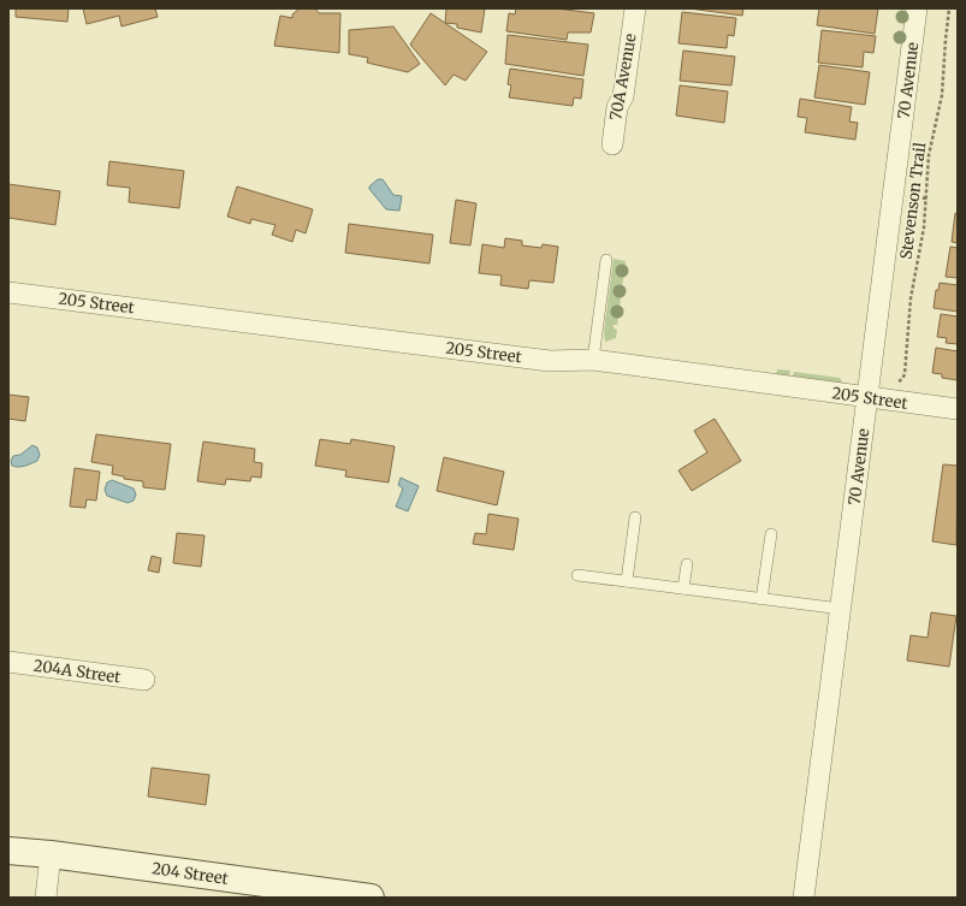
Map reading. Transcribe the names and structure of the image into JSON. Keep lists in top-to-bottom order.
{
  "streets": {
    "street": [
      "70A Avenue",
      "70 Avenue",
      "205 Street",
      "204A Street",
      "204 Street"
    ],
    "path": ["Stevenson Trail"]
  },
  "crossings": [
    ["70 Avenue", "205 Street"]
  ]
}
